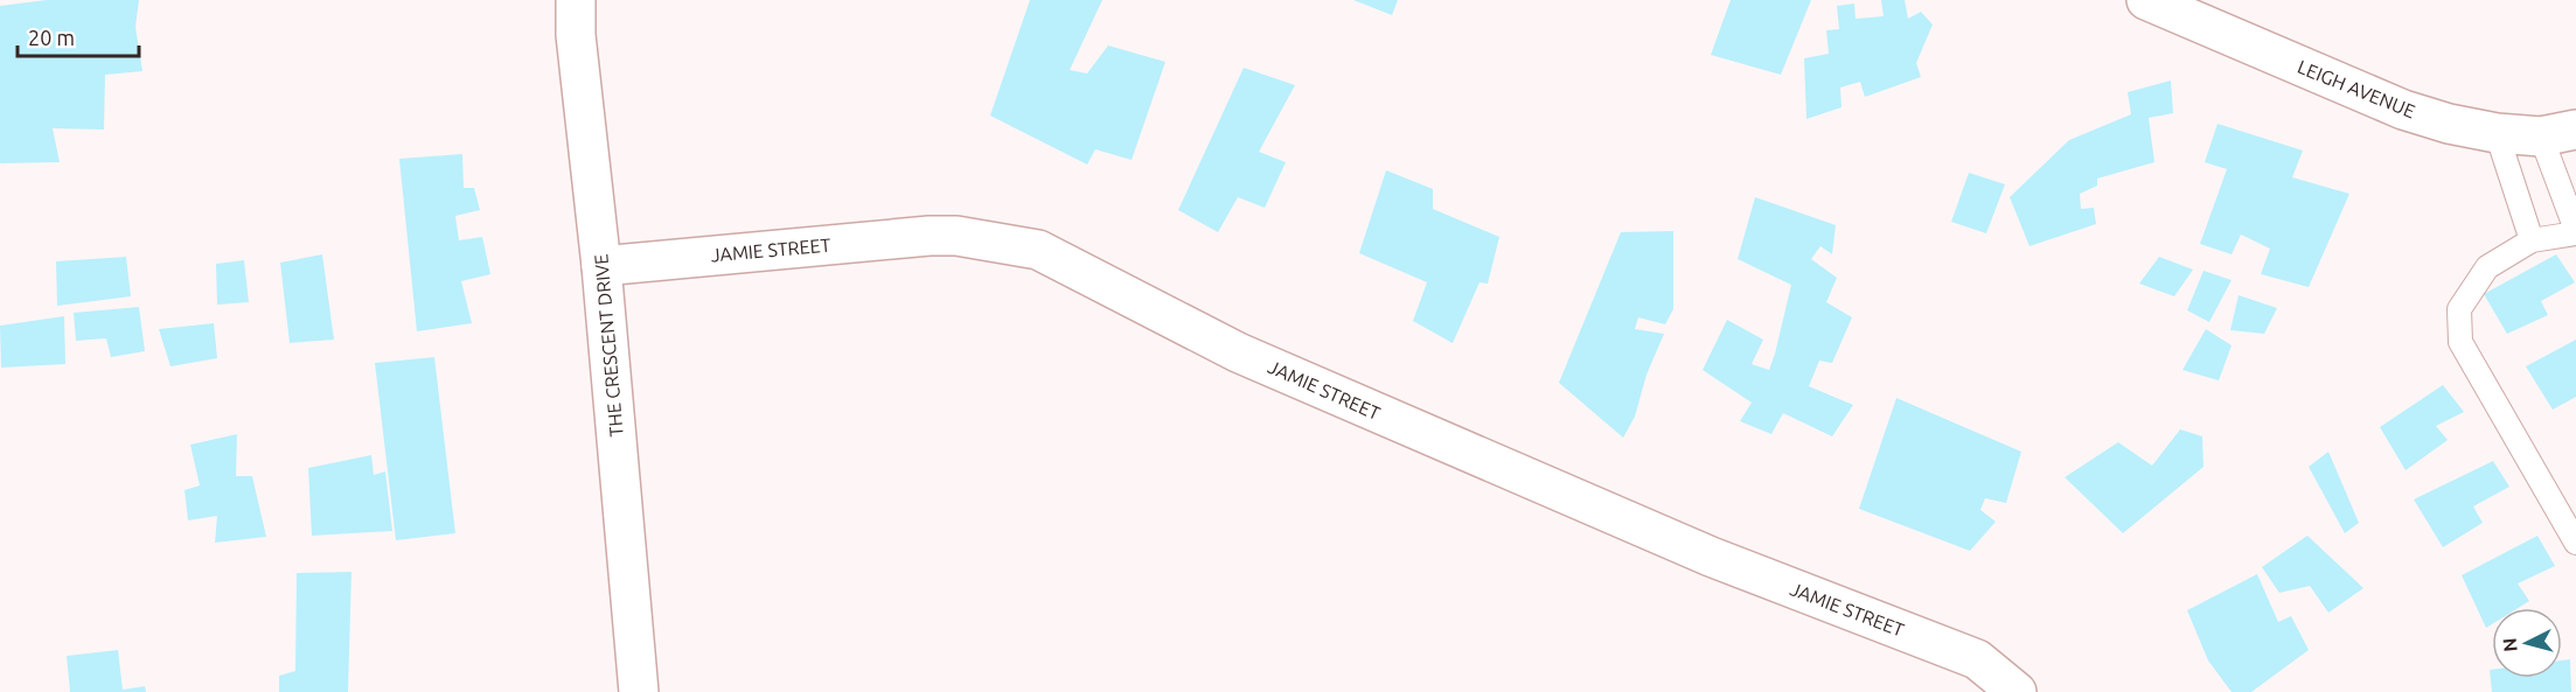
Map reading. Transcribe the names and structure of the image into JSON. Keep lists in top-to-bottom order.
{
  "streets": {
    "street": ["LEIGH AVENUE", "JAMIE STREET", "THE CRESCENT DRIVE"]
  },
  "crossings": [
    ["JAMIE STREET", "THE CRESCENT DRIVE"]
  ],
  "scale_bar": "20 m",
  "north": "left"
}
